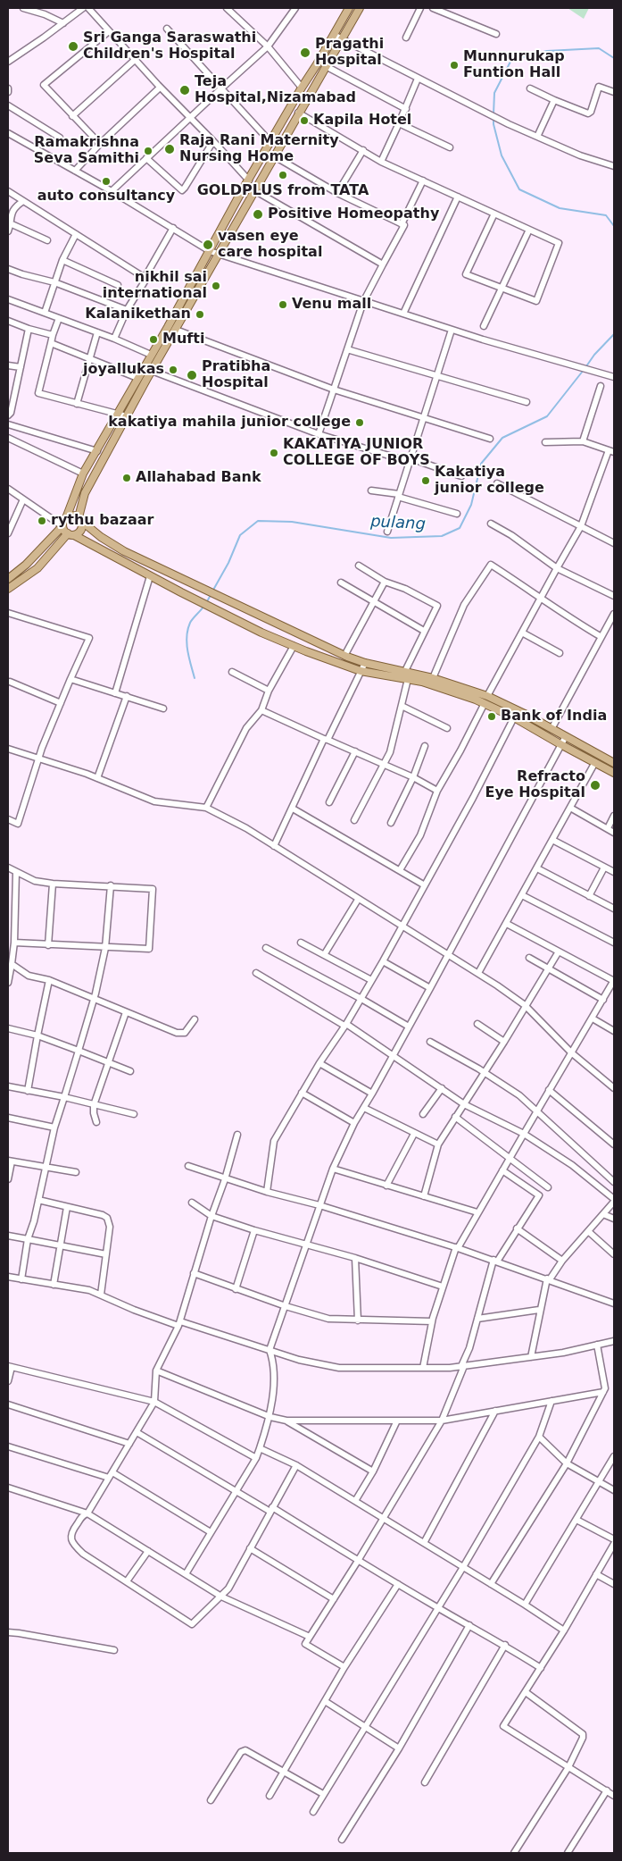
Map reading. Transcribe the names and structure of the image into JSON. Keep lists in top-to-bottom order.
{
  "water": ["pulang"],
  "places": [
    "Sri Ganga Saraswathi Children's Hospital",
    "Pragathi Hospital",
    "Munnurukap Funtion Hall",
    "Teja Hospital,Nizamabad",
    "Kapila Hotel",
    "Raja Rani Maternity Nursing Home",
    "Ramakrishna Seva Samithi",
    "GOLDPLUS from TATA",
    "auto consultancy",
    "Positive Homeopathy",
    "vasen eye care hospital",
    "nikhil sai international",
    "Venu mall",
    "Kalanikethan",
    "Mufti",
    "joyallukas",
    "Pratibha Hospital",
    "kakatiya mahila junior college",
    "KAKATIYA JUNIOR COLLEGE OF BOYS",
    "Allahabad Bank",
    "Kakatiya junior college",
    "rythu bazaar",
    "Bank of India",
    "Refracto Eye Hospital"
  ]
}
